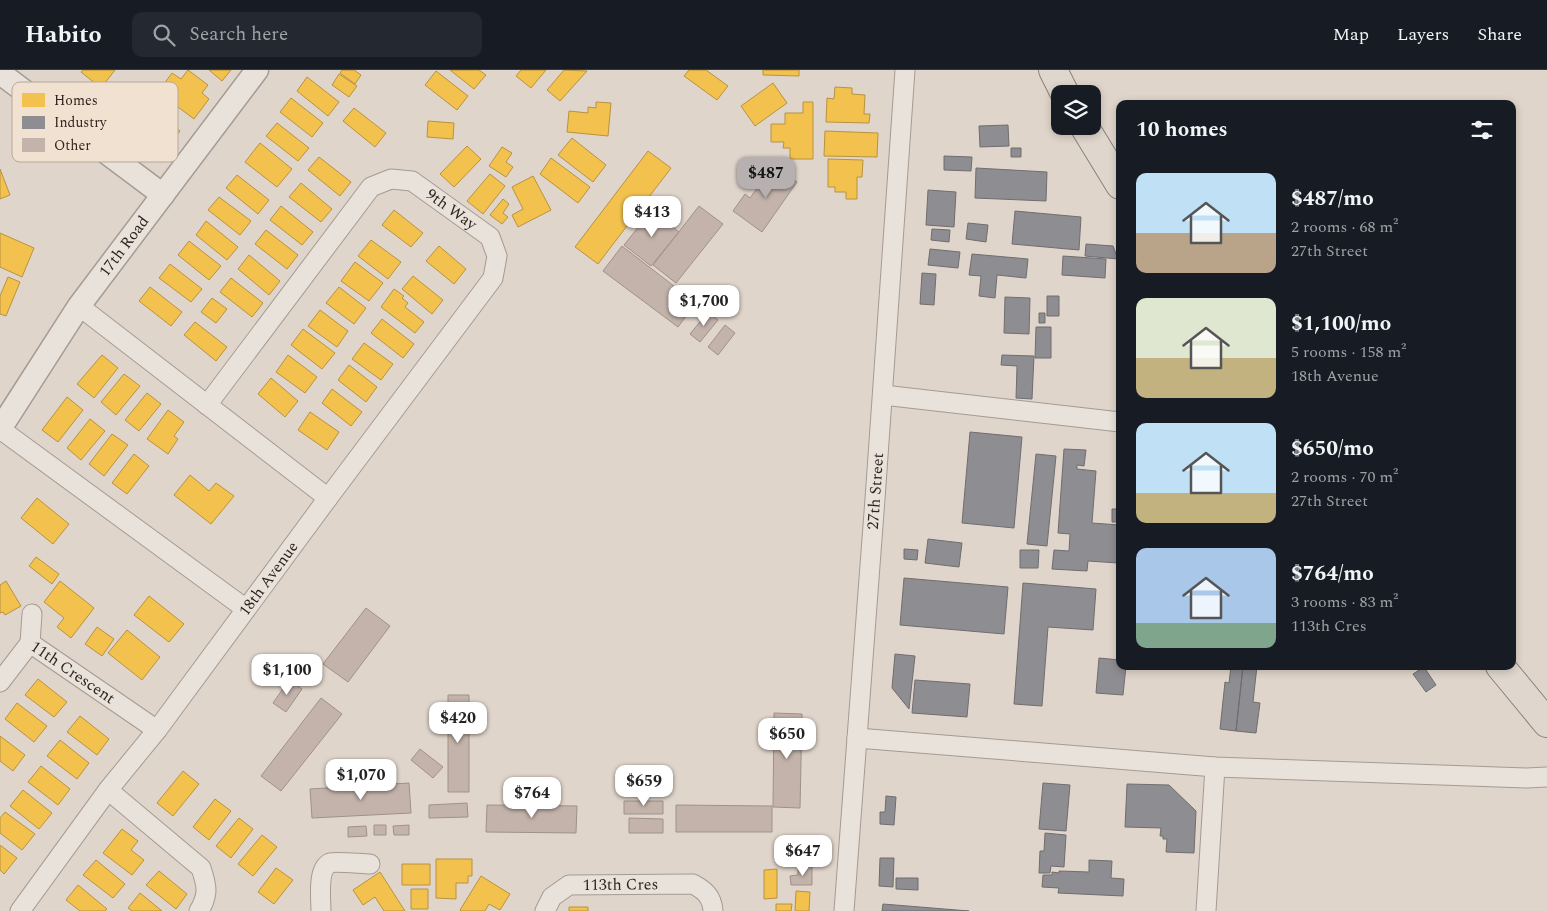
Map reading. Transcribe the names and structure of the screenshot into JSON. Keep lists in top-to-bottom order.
{
  "streets": {
    "street": [
      "9th Way",
      "17th Road",
      "27th Street",
      "18th Avenue",
      "11th Crescent",
      "113th Cres"
    ]
  },
  "crossings": [
    ["9th Way", "18th Avenue"],
    ["18th Avenue", "11th Crescent"]
  ],
  "legend": ["Homes", "Industry", "Other"],
  "page": {
    "header": "Habito",
    "search": "Search here",
    "nav": ["Map", "Layers", "Share"],
    "heading": "10 homes",
    "price": [
      "$487",
      "$413",
      "$1,700",
      "$1,100",
      "$420",
      "$650",
      "$1,070",
      "$659",
      "$764",
      "$647"
    ],
    "list": [
      {
        "name": "$487/mo",
        "note": "2 rooms · 68 m² · 27th Street"
      },
      {
        "name": "$1,100/mo",
        "note": "5 rooms · 158 m² · 18th Avenue"
      },
      {
        "name": "$650/mo",
        "note": "2 rooms · 70 m² · 27th Street"
      },
      {
        "name": "$764/mo",
        "note": "3 rooms · 83 m² · 113th Cres"
      }
    ]
  }
}
